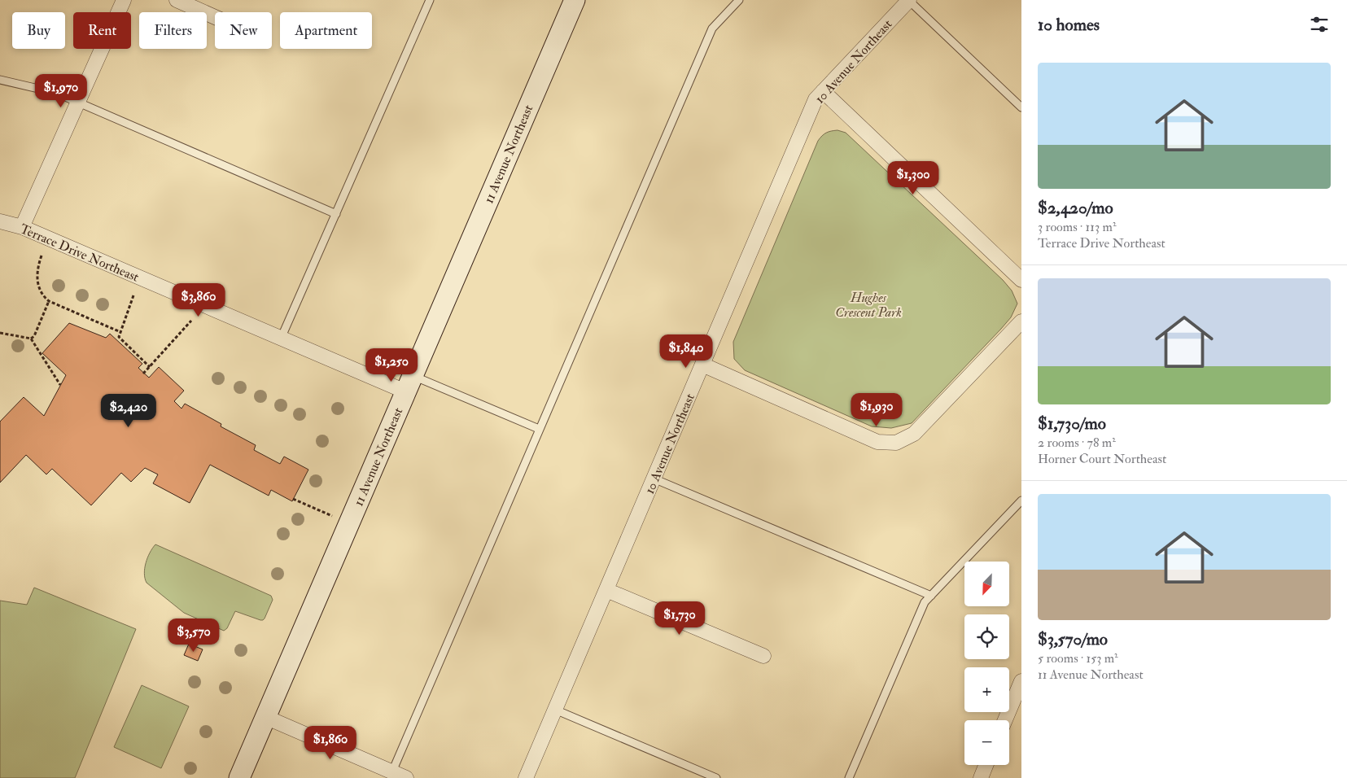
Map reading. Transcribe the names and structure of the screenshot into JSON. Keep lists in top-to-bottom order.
{
  "streets": {
    "street": ["10 Avenue Northeast", "11 Avenue Northeast", "Terrace Drive Northeast"]
  },
  "crossings": [
    ["11 Avenue Northeast", "Terrace Drive Northeast"]
  ],
  "parks": ["Hughes Crescent Park"],
  "north": "bottom left",
  "page": {
    "heading": "10 homes",
    "chip": [
      "Buy",
      "Rent",
      "Filters",
      "New",
      "Apartment"
    ],
    "list": [
      {
        "name": "$2,420/mo",
        "note": "3 rooms · 113 m² · Terrace Drive Northeast"
      },
      {
        "name": "$1,730/mo",
        "note": "2 rooms · 78 m² · Horner Court Northeast"
      },
      {
        "name": "$3,570/mo",
        "note": "5 rooms · 153 m² · 11 Avenue Northeast"
      }
    ],
    "price": [
      "$1,970",
      "$1,300",
      "$3,860",
      "$1,840",
      "$1,250",
      "$1,930",
      "$2,420",
      "$1,730",
      "$3,570",
      "$1,860"
    ],
    "map_buttons": ["+", "−"]
  }
}
